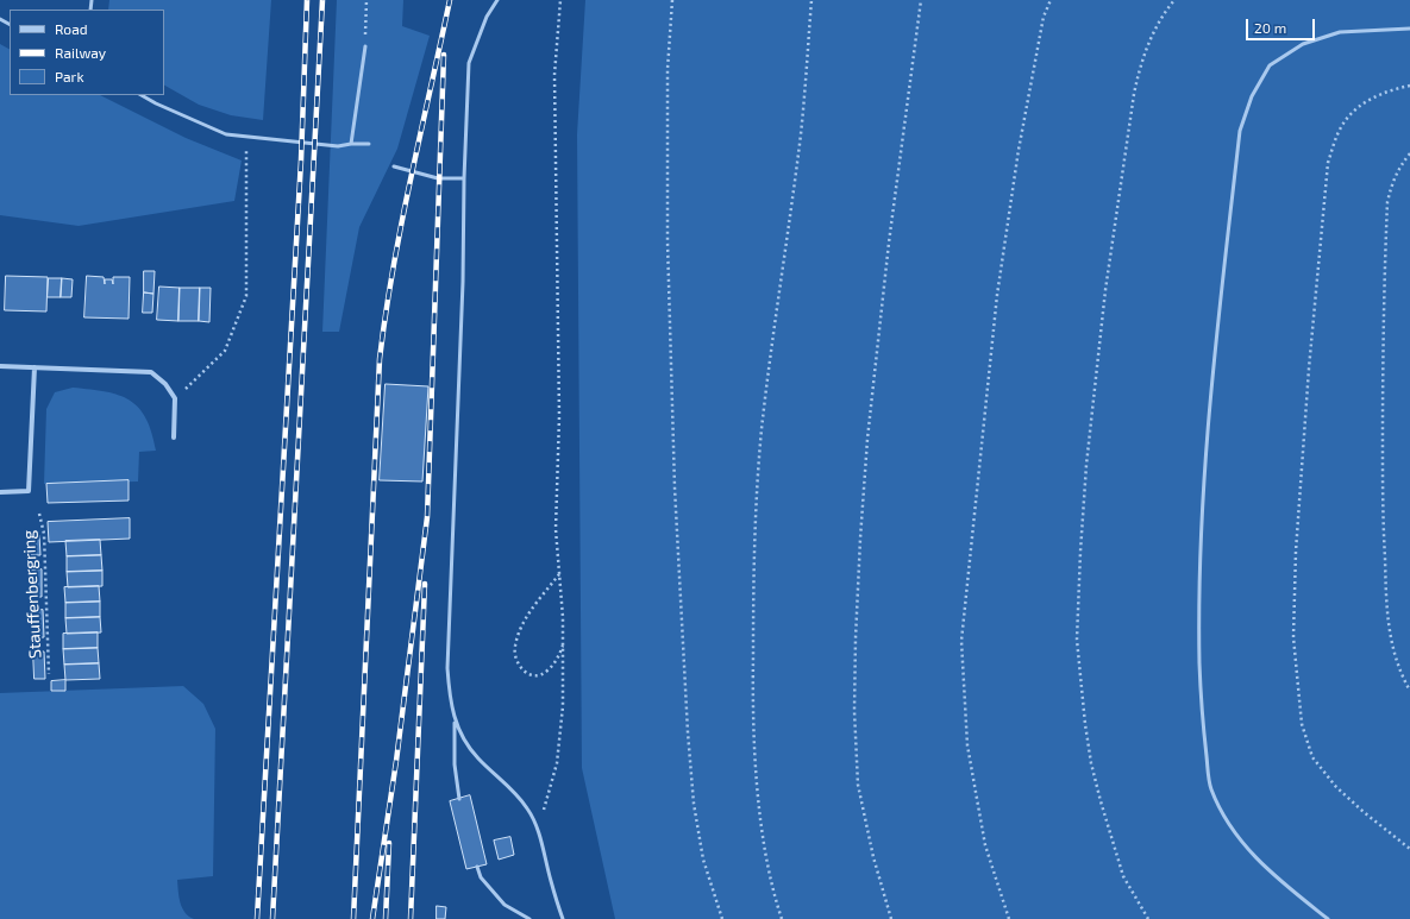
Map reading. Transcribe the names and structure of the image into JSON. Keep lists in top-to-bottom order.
{
  "streets": {
    "path": ["Stauffenbergring"]
  },
  "legend": ["Road", "Railway", "Park"],
  "scale_bar": "20 m"
}
